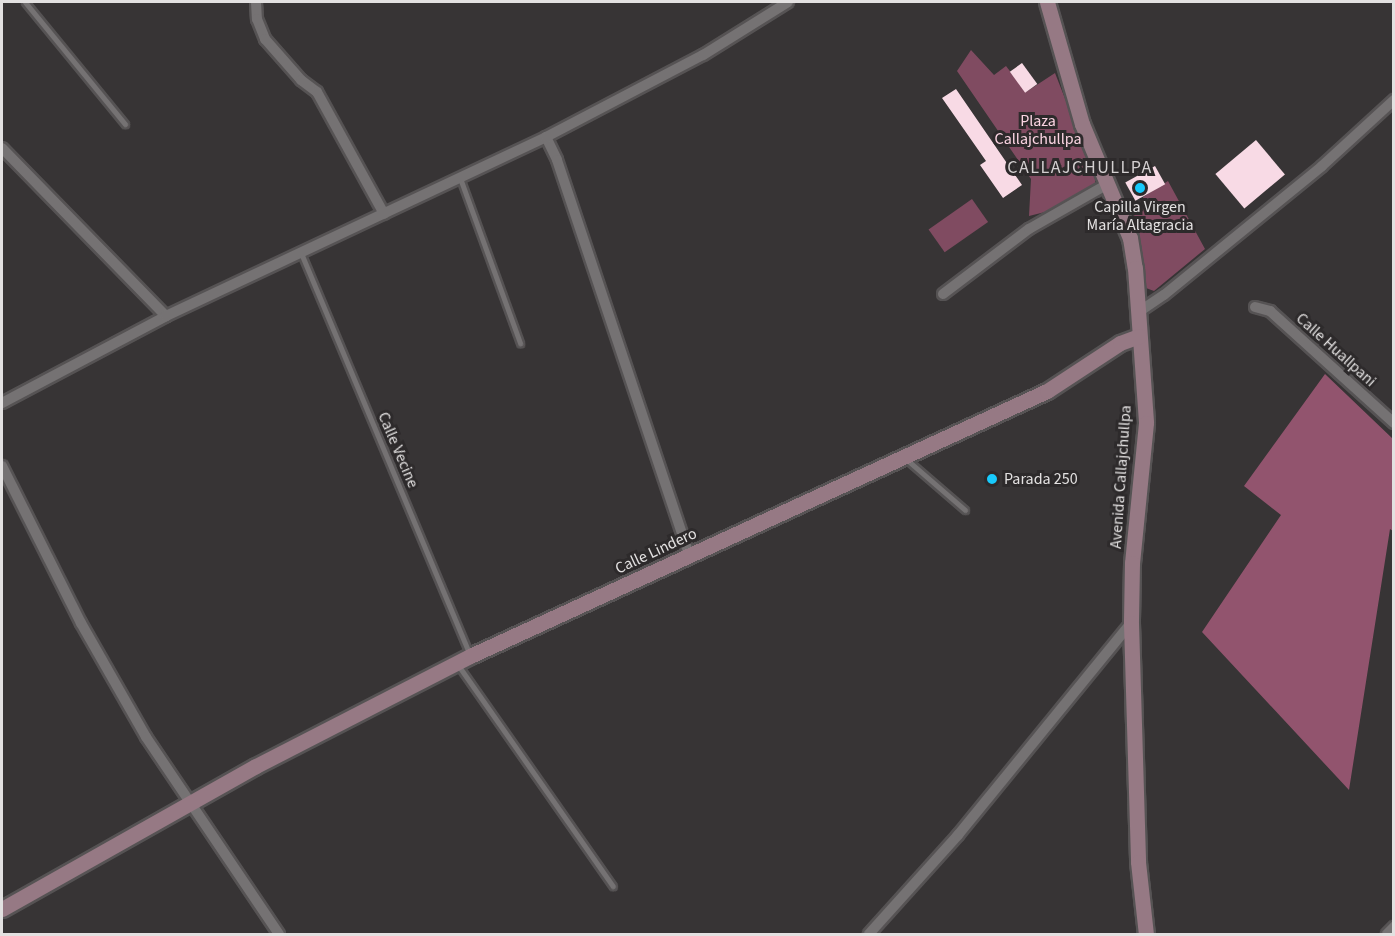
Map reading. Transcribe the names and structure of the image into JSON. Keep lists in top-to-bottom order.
{
  "streets": {
    "street": ["Calle Huallpani", "Avenida Callajchullpa", "Calle Lindero"],
    "lane": ["Calle Vecine"]
  },
  "crossings": [
    ["Calle Vecine", "Calle Lindero"],
    ["Avenida Callajchullpa", "Calle Lindero"]
  ],
  "districts": ["CALLAJCHULLPA"],
  "parks": ["Plaza Callajchullpa"],
  "places": ["Capilla Virgen María Altagracia", "Parada 250"]
}
